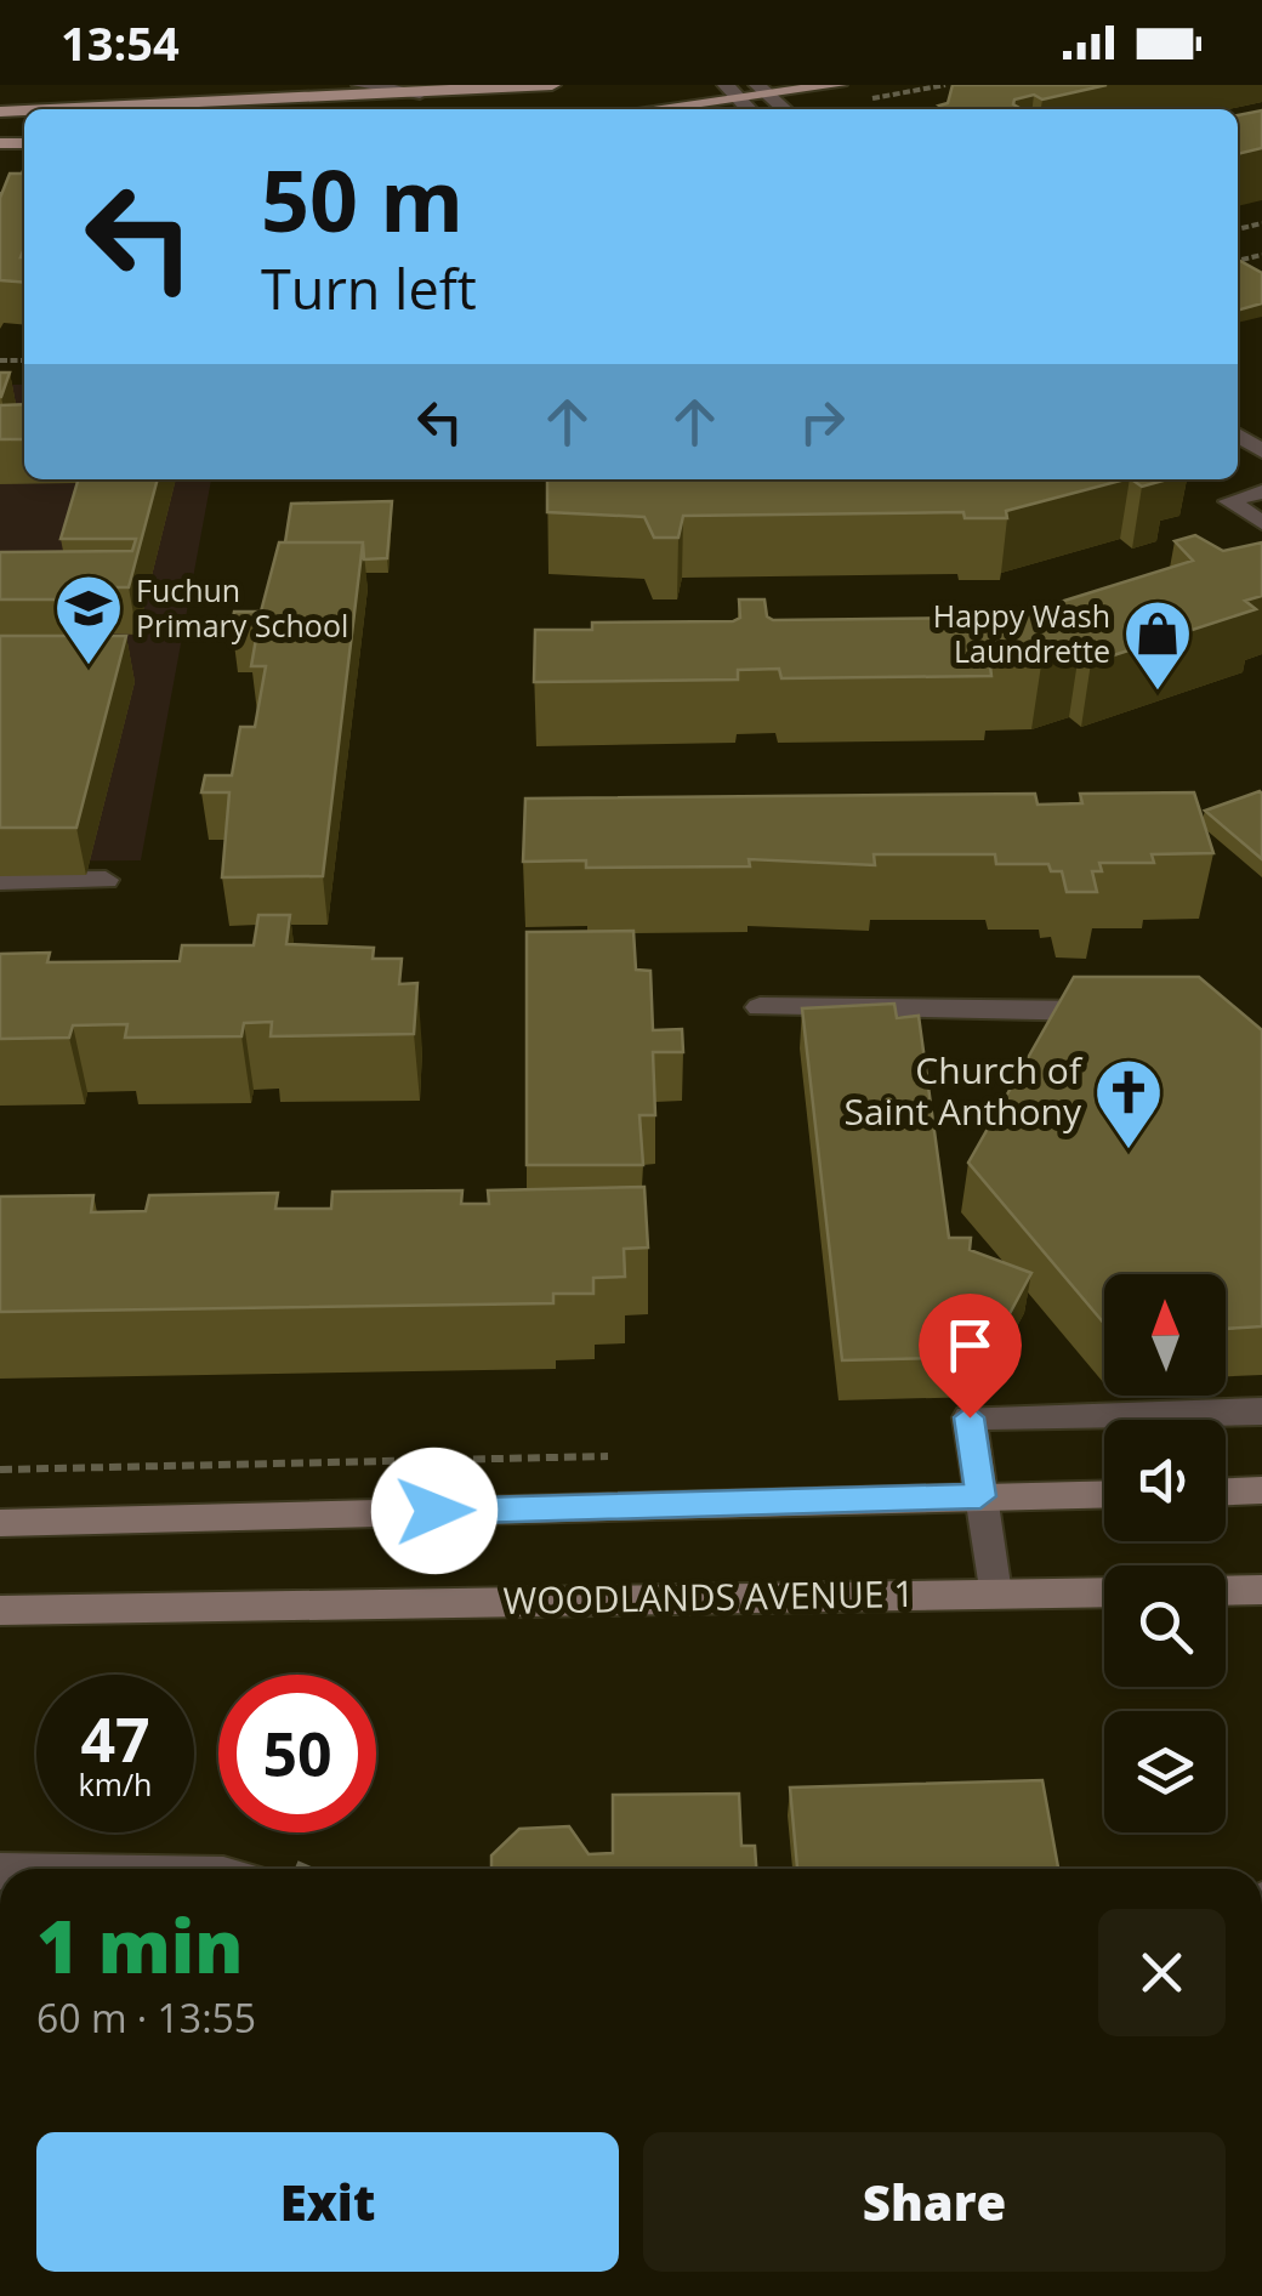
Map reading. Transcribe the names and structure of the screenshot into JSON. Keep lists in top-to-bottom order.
{
  "streets": {
    "main road": ["WOODLANDS AVENUE 1"]
  },
  "places": {
    "school or university": ["Fuchun Primary School"],
    "shop": ["Happy Wash Laundrette"],
    "church": ["Church of Saint Anthony"]
  },
  "north": "top",
  "page": {
    "status": "13:54",
    "turn": ["50 m", "Turn left"],
    "speed": "47 km/h",
    "limit": "50",
    "heading": ["1 min", "60 m · 13:55"],
    "buttons": ["Exit", "Share"]
  }
}
